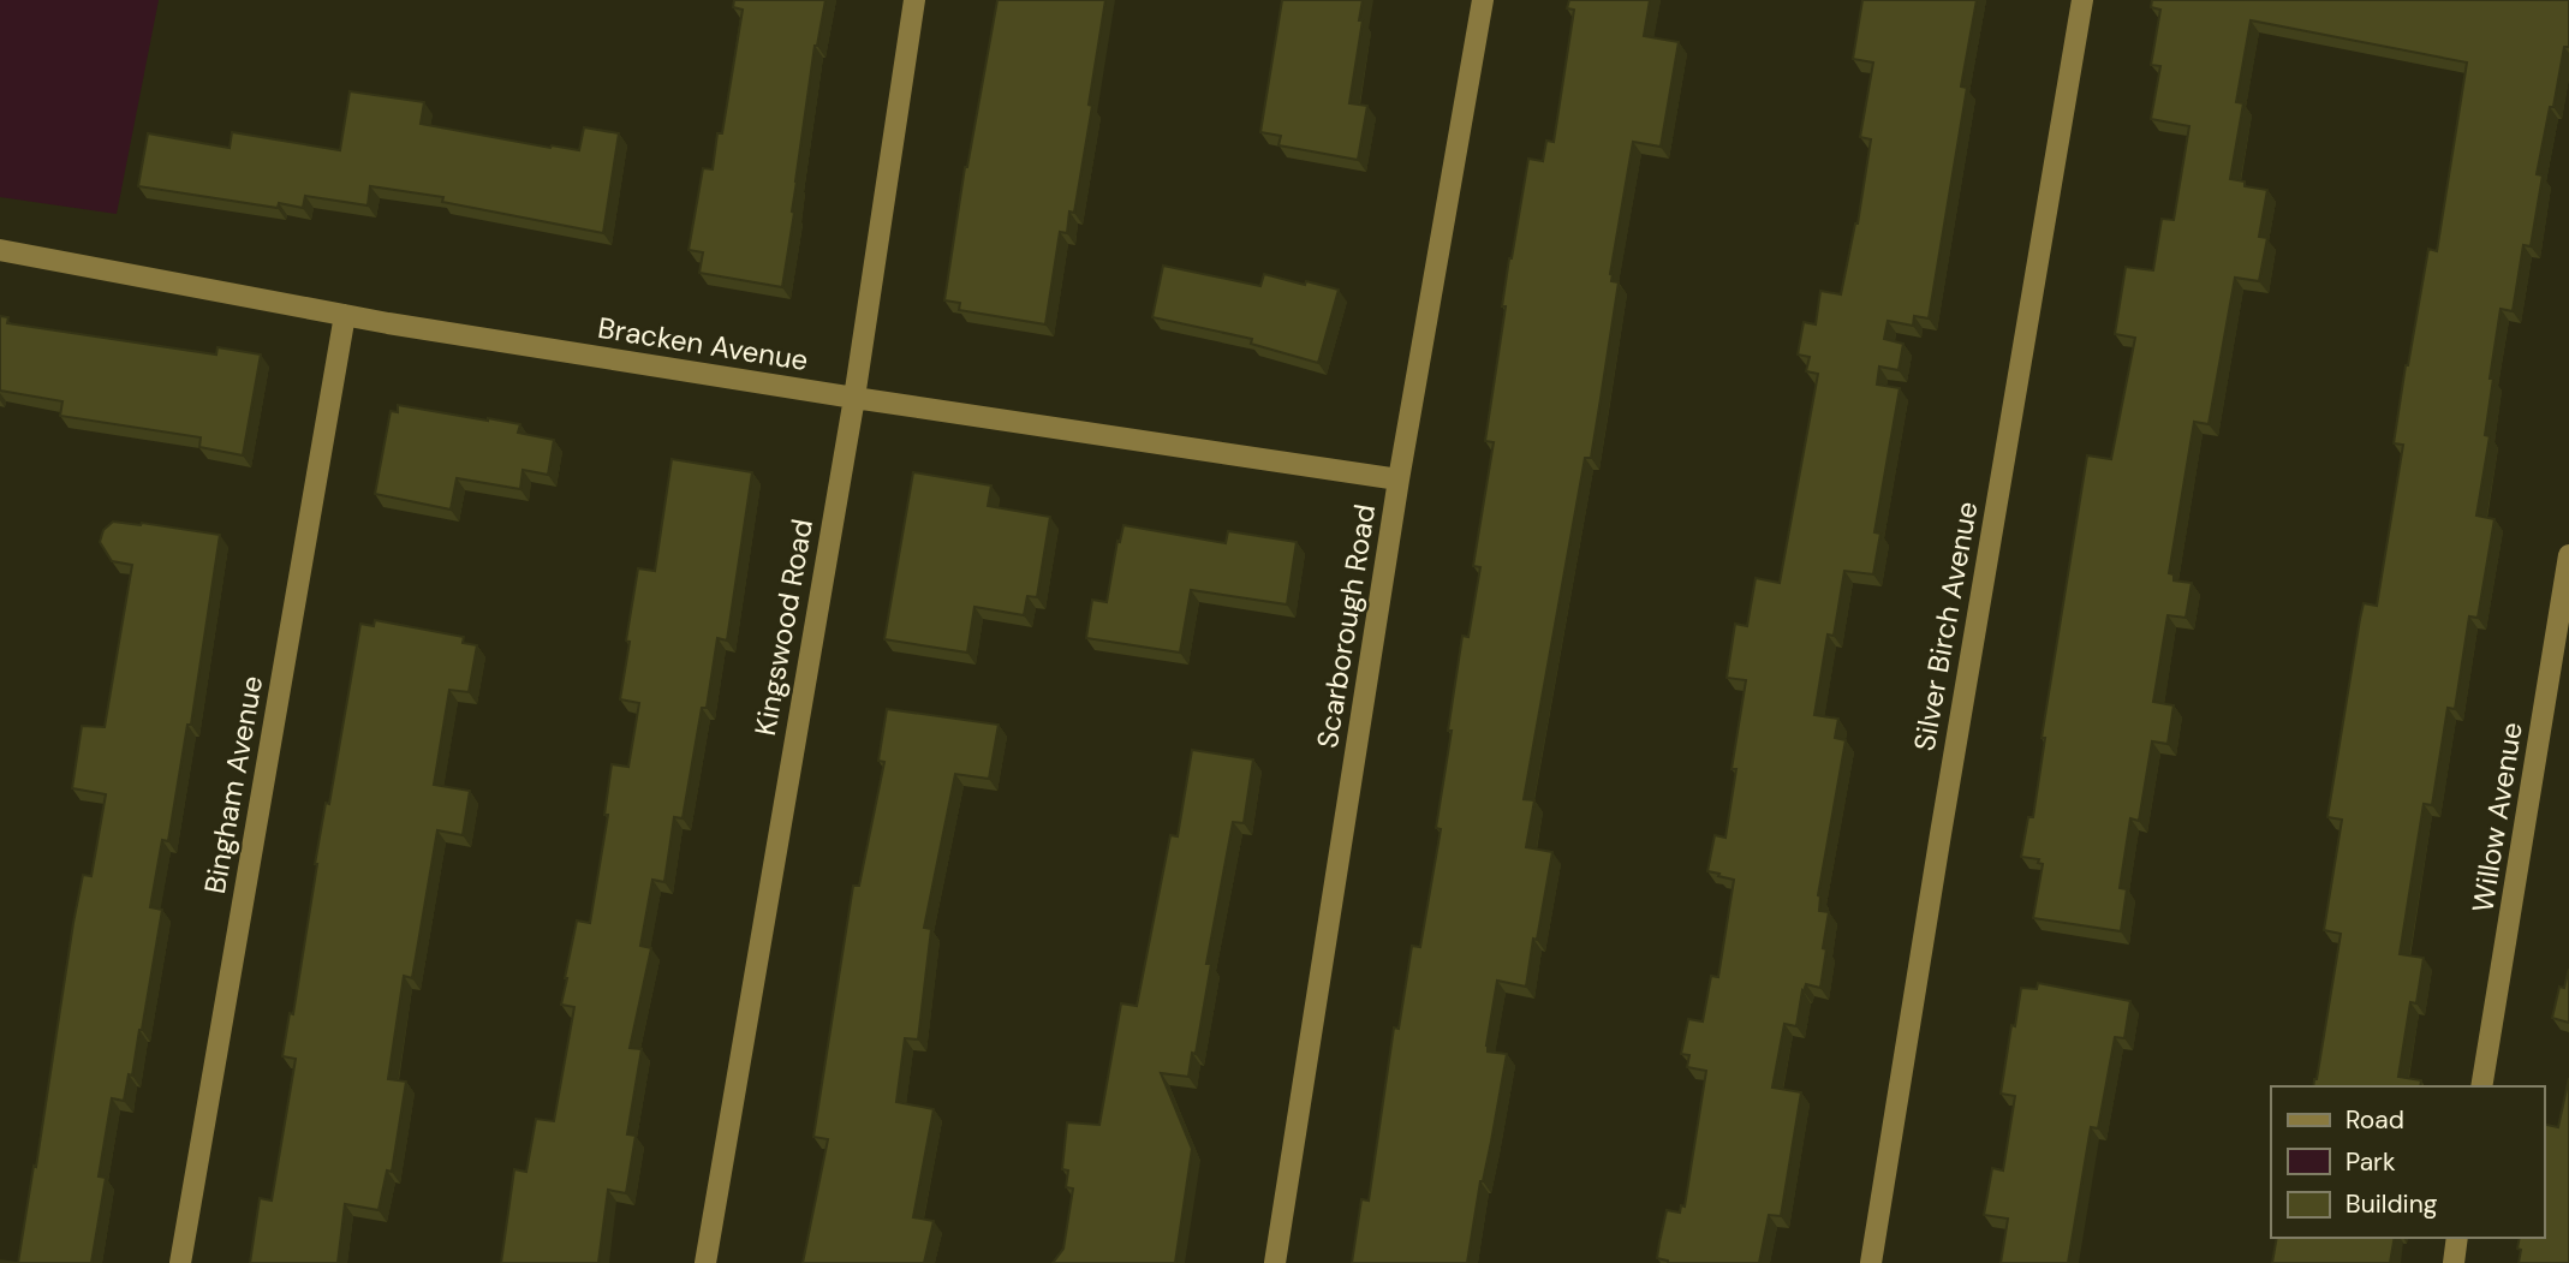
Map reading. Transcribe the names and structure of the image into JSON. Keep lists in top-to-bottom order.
{
  "streets": {
    "street": [
      "Bracken Avenue",
      "Scarborough Road",
      "Silver Birch Avenue",
      "Kingswood Road",
      "Bingham Avenue",
      "Willow Avenue"
    ]
  },
  "crossings": [
    ["Bracken Avenue", "Scarborough Road"],
    ["Bracken Avenue", "Kingswood Road"],
    ["Bracken Avenue", "Bingham Avenue"]
  ],
  "legend": ["Road", "Park", "Building"]
}
